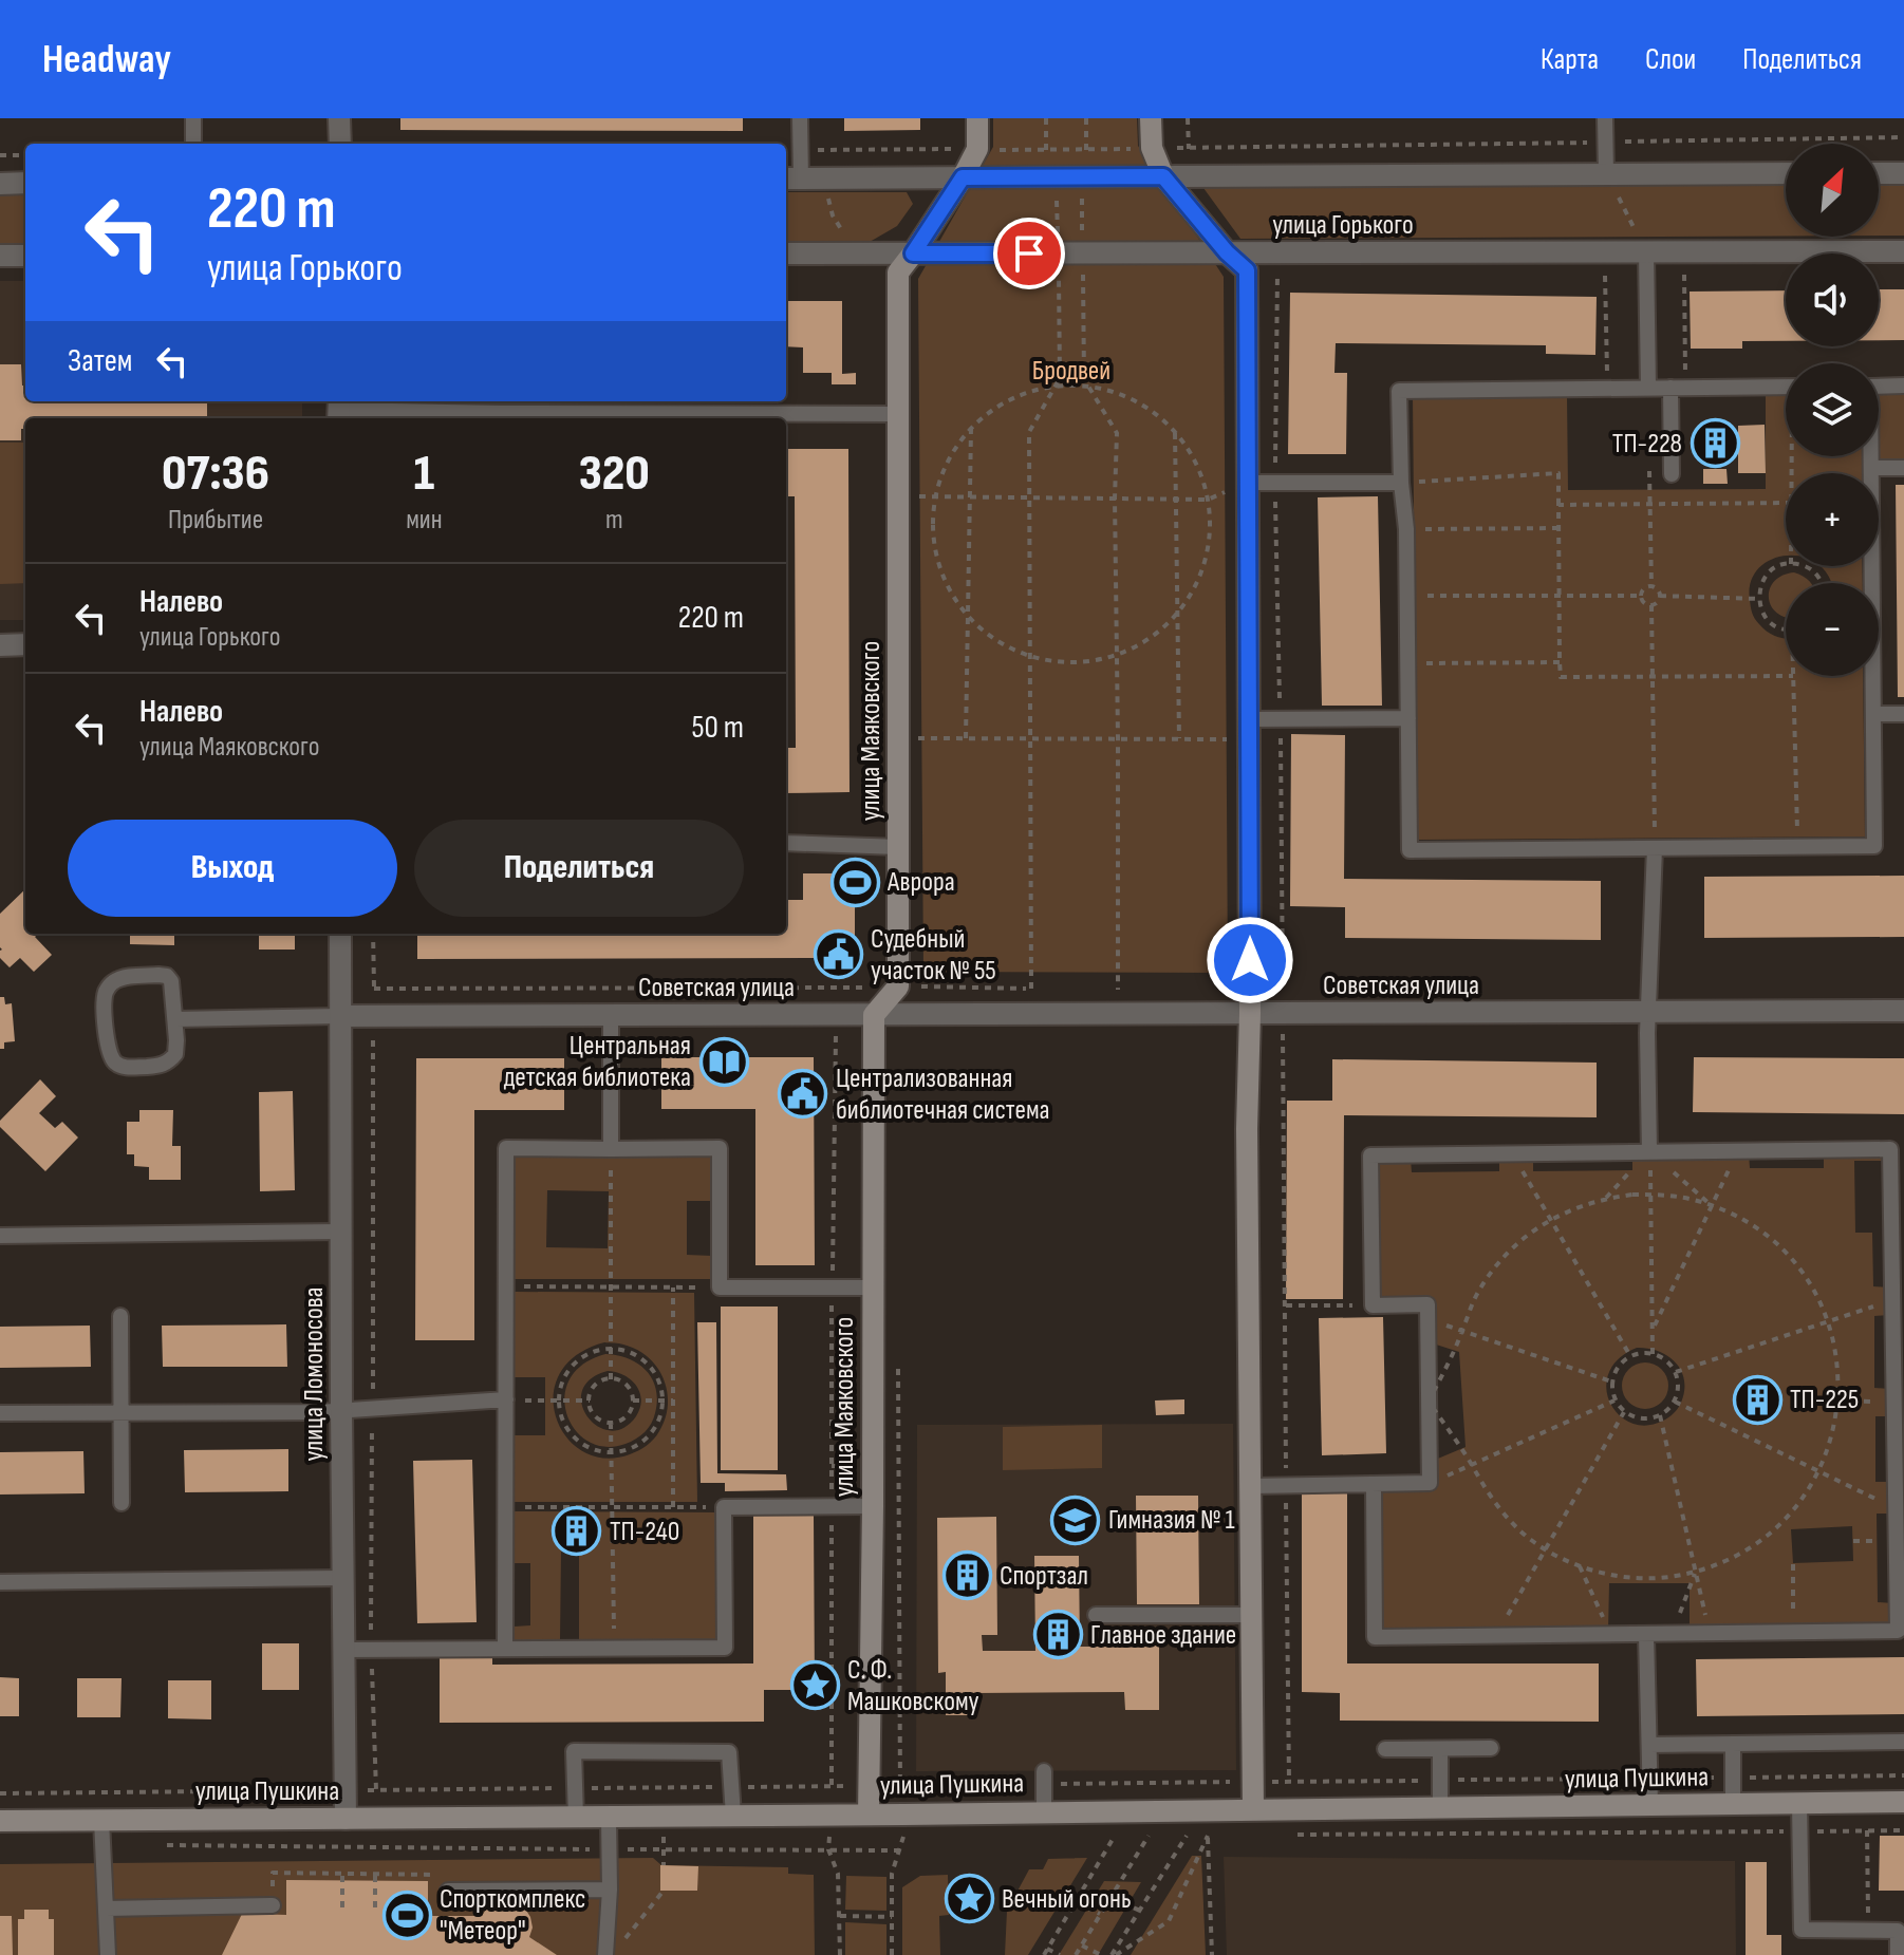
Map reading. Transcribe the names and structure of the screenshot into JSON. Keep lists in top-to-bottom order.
{
  "streets": {
    "street": [
      "улица Горького",
      "улица Маяковского",
      "Советская улица",
      "улица Ломоносова",
      "улица Пушкина"
    ]
  },
  "crossings": [
    ["улица Горького", "улица Маяковского"],
    ["улица Маяковского", "Советская улица"],
    ["улица Маяковского", "улица Пушкина"],
    ["Советская улица", "улица Ломоносова"],
    ["улица Ломоносова", "улица Пушкина"]
  ],
  "parks": ["Бродвей"],
  "places": {
    "building": [
      "ТП-228",
      "ТП-225",
      "ТП-240",
      "Спортзал",
      "Главное здание"
    ],
    "sports": ["Аврора", "Спорткомплекс \"Метеор\""],
    "public building": ["Судебный участок № 55", "Централизованная библиотечная система"],
    "library": ["Центральная детская библиотека"],
    "school or university": ["Гимназия № 1"],
    "place": ["С. Ф. Машковскому", "Вечный огонь"]
  },
  "north": "top right",
  "page": {
    "header": "Headway",
    "nav": ["Карта", "Слои", "Поделиться"],
    "map_buttons": ["+", "−"],
    "turn": ["220 m", "улица Горького"],
    "then": "Затем",
    "eta": [
      "07:36",
      "Прибытие",
      "1",
      "мин",
      "320",
      "m"
    ],
    "list": [
      {
        "name": "Налево",
        "note": "улица Горького",
        "value": "220 m"
      },
      {
        "name": "Налево",
        "note": "улица Маяковского",
        "value": "50 m"
      }
    ],
    "buttons": ["Выход", "Поделиться"]
  }
}
